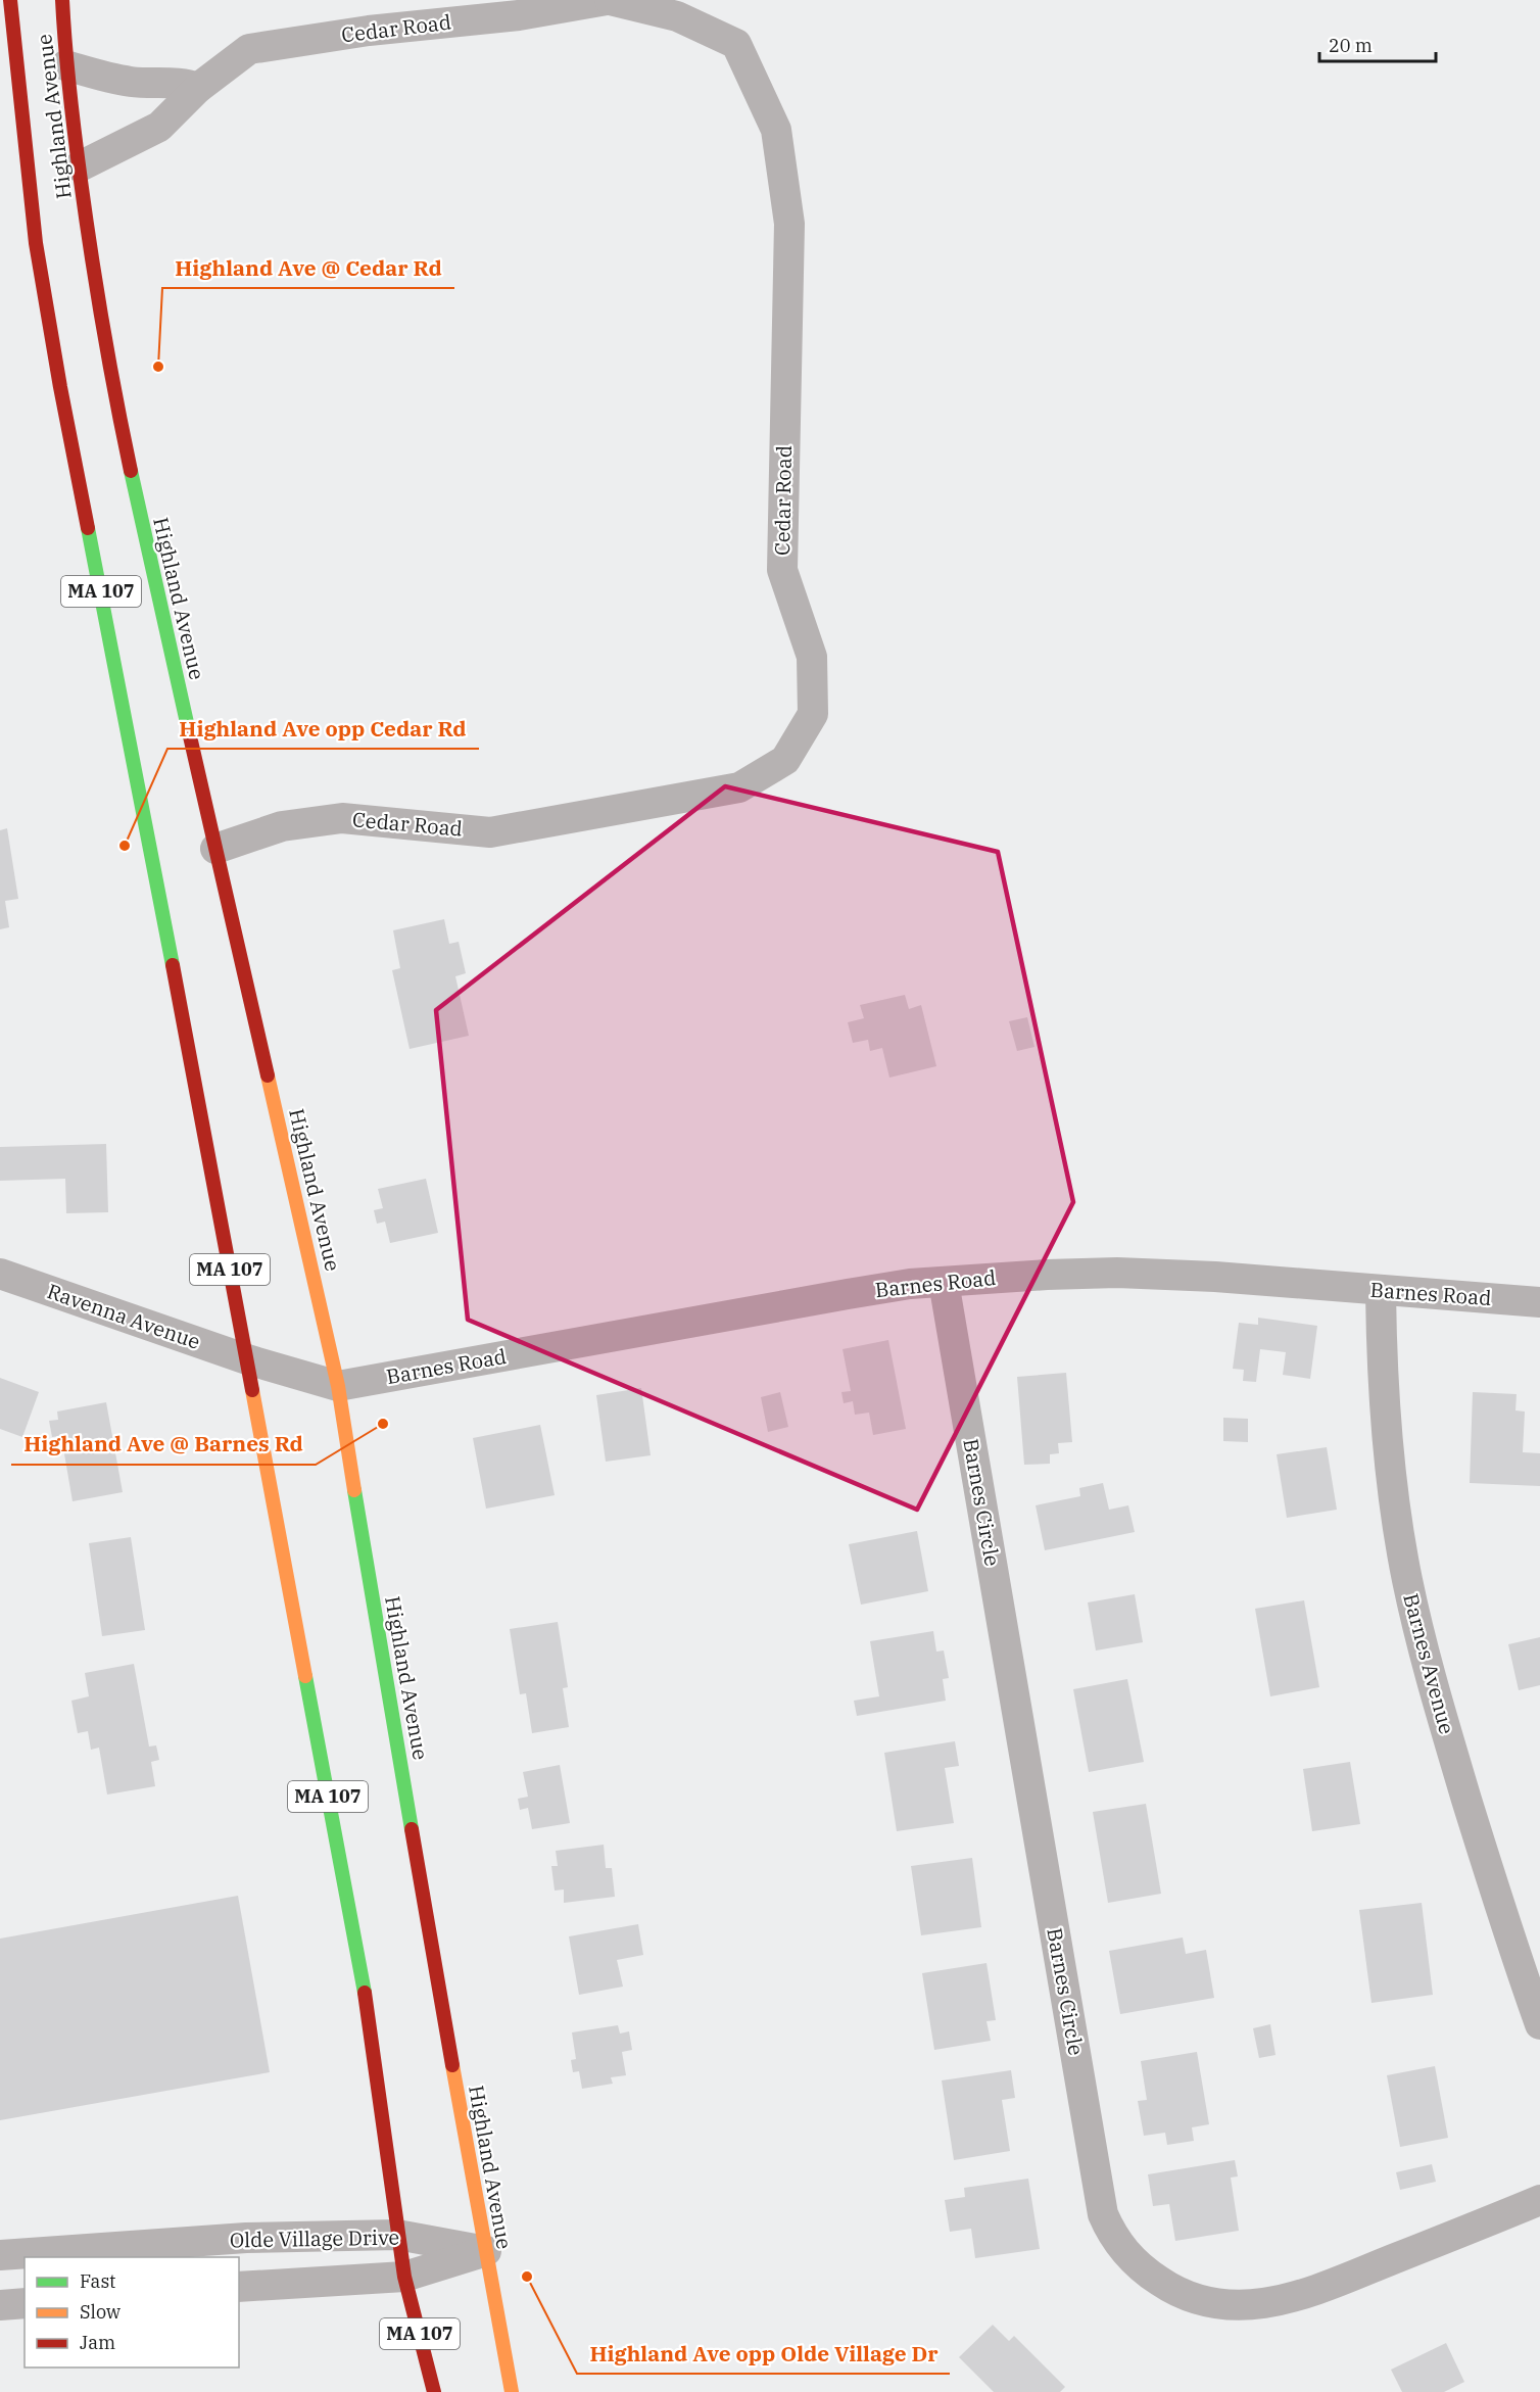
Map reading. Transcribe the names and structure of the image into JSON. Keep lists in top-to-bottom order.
{
  "streets": {
    "main road": ["Highland Avenue", "MA 107"],
    "street": [
      "Cedar Road",
      "Barnes Road",
      "Ravenna Avenue",
      "Barnes Circle",
      "Barnes Avenue",
      "Olde Village Drive"
    ]
  },
  "crossings": [
    ["Cedar Road", "Highland Avenue"],
    ["Highland Avenue", "Barnes Road"],
    ["Highland Avenue", "Ravenna Avenue"],
    ["Highland Avenue", "Olde Village Drive"],
    ["Barnes Road", "Ravenna Avenue"],
    ["Barnes Road", "Barnes Circle"],
    ["Barnes Road", "Barnes Avenue"]
  ],
  "places": [
    "Highland Ave @ Cedar Rd",
    "Highland Ave opp Cedar Rd",
    "Highland Ave @ Barnes Rd",
    "Highland Ave opp Olde Village Dr"
  ],
  "legend": ["Fast", "Slow", "Jam"],
  "scale_bar": "20 m"
}
